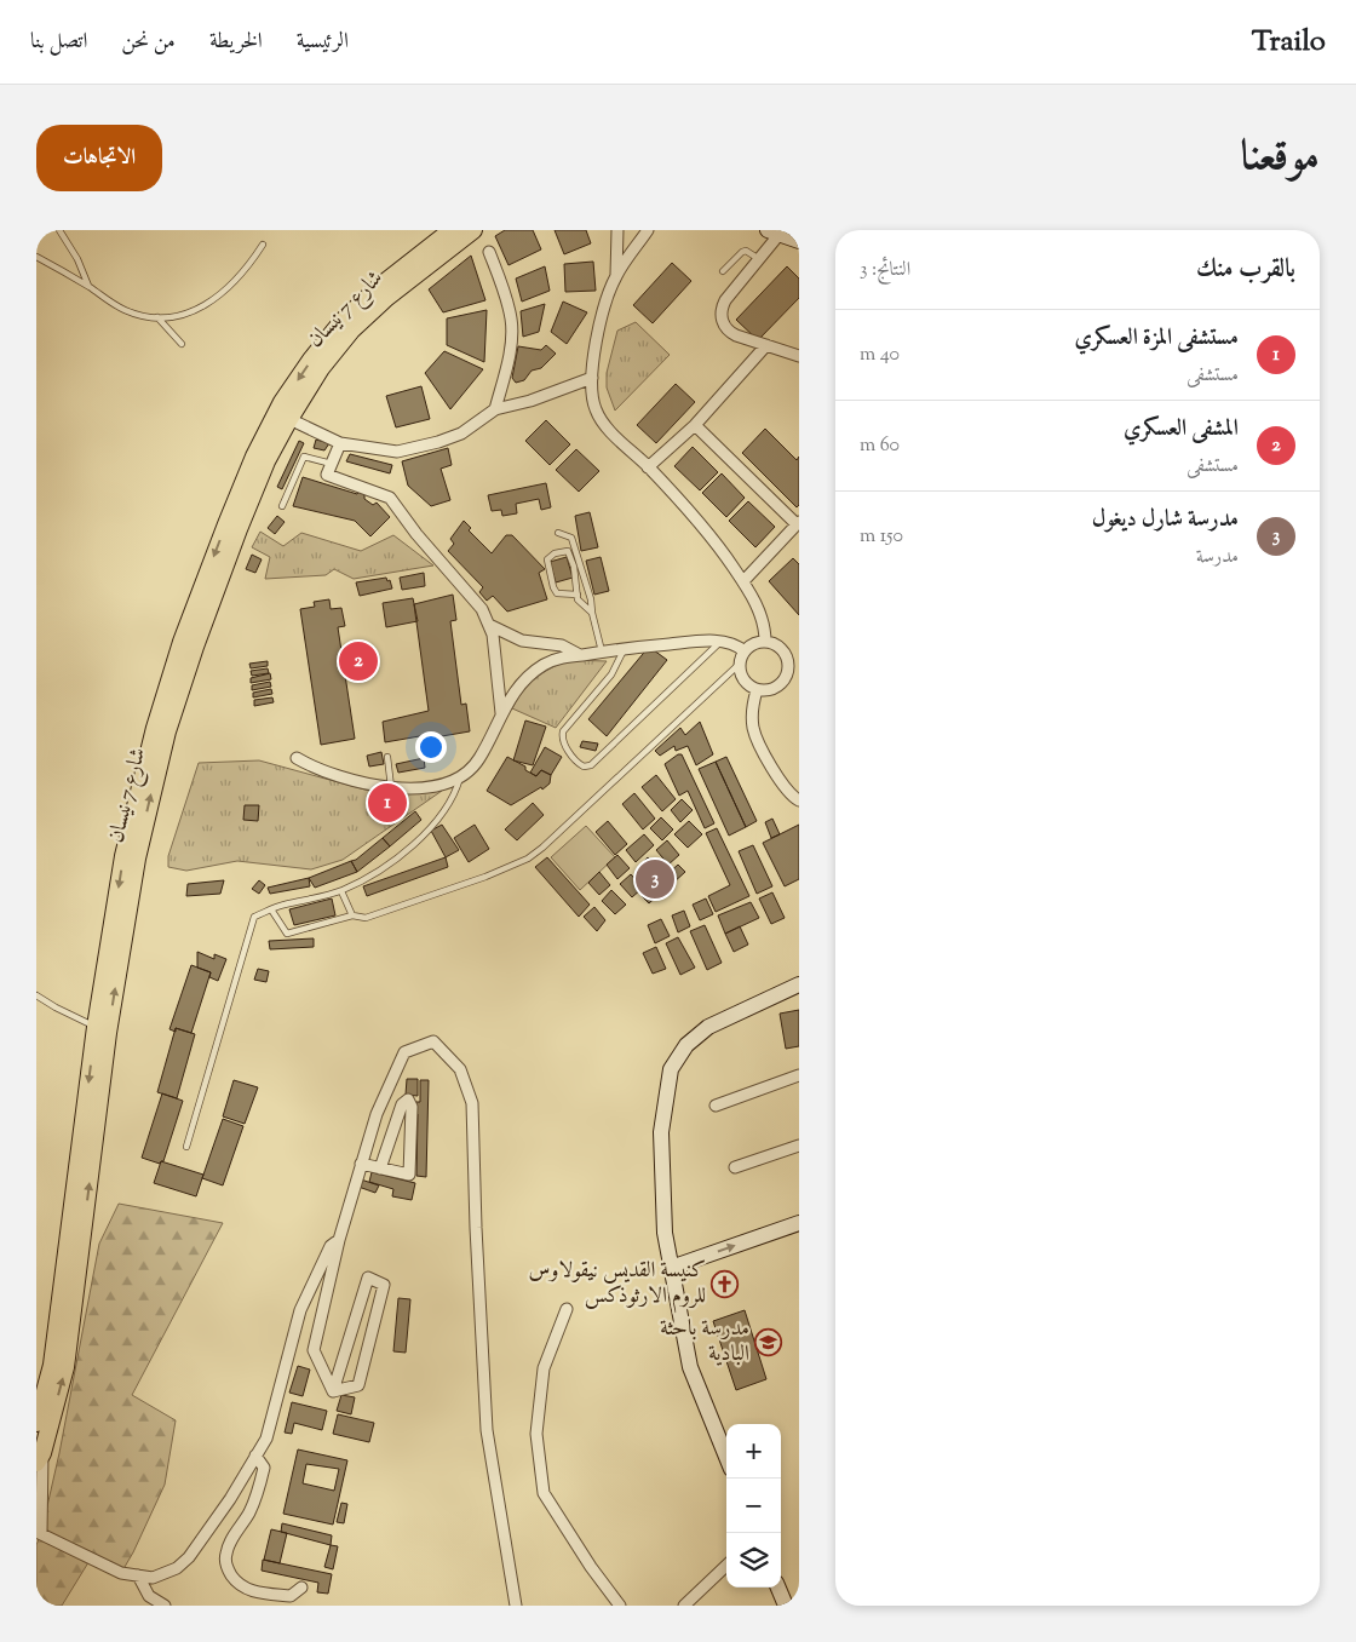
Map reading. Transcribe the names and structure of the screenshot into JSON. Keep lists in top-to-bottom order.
{
  "streets": {
    "main road": ["شارع 7 نيسان"]
  },
  "places": {
    "church": ["كنيسة القديس نيقولاوس للروم الارثوذكس"],
    "school or university": ["مدرسة باحثة البادية"]
  },
  "page": {
    "header": "Trailo",
    "nav": [
      "الرئيسية",
      "الخريطة",
      "من نحن",
      "اتصل بنا"
    ],
    "title": "موقعنا",
    "buttons": "الاتجاهات",
    "heading": ["بالقرب منك", "النتائج: 3"],
    "list": [
      {
        "mark": "1",
        "name": "مستشفى المزة العسكري",
        "note": "مستشفى",
        "value": "40 m"
      },
      {
        "mark": "2",
        "name": "المشفى العسكري",
        "note": "مستشفى",
        "value": "60 m"
      },
      {
        "mark": "3",
        "name": "مدرسة شارل ديغول",
        "note": "مدرسة",
        "value": "150 m"
      }
    ],
    "pins": ["2", "1", "3"],
    "map_buttons": ["+", "−"]
  }
}
